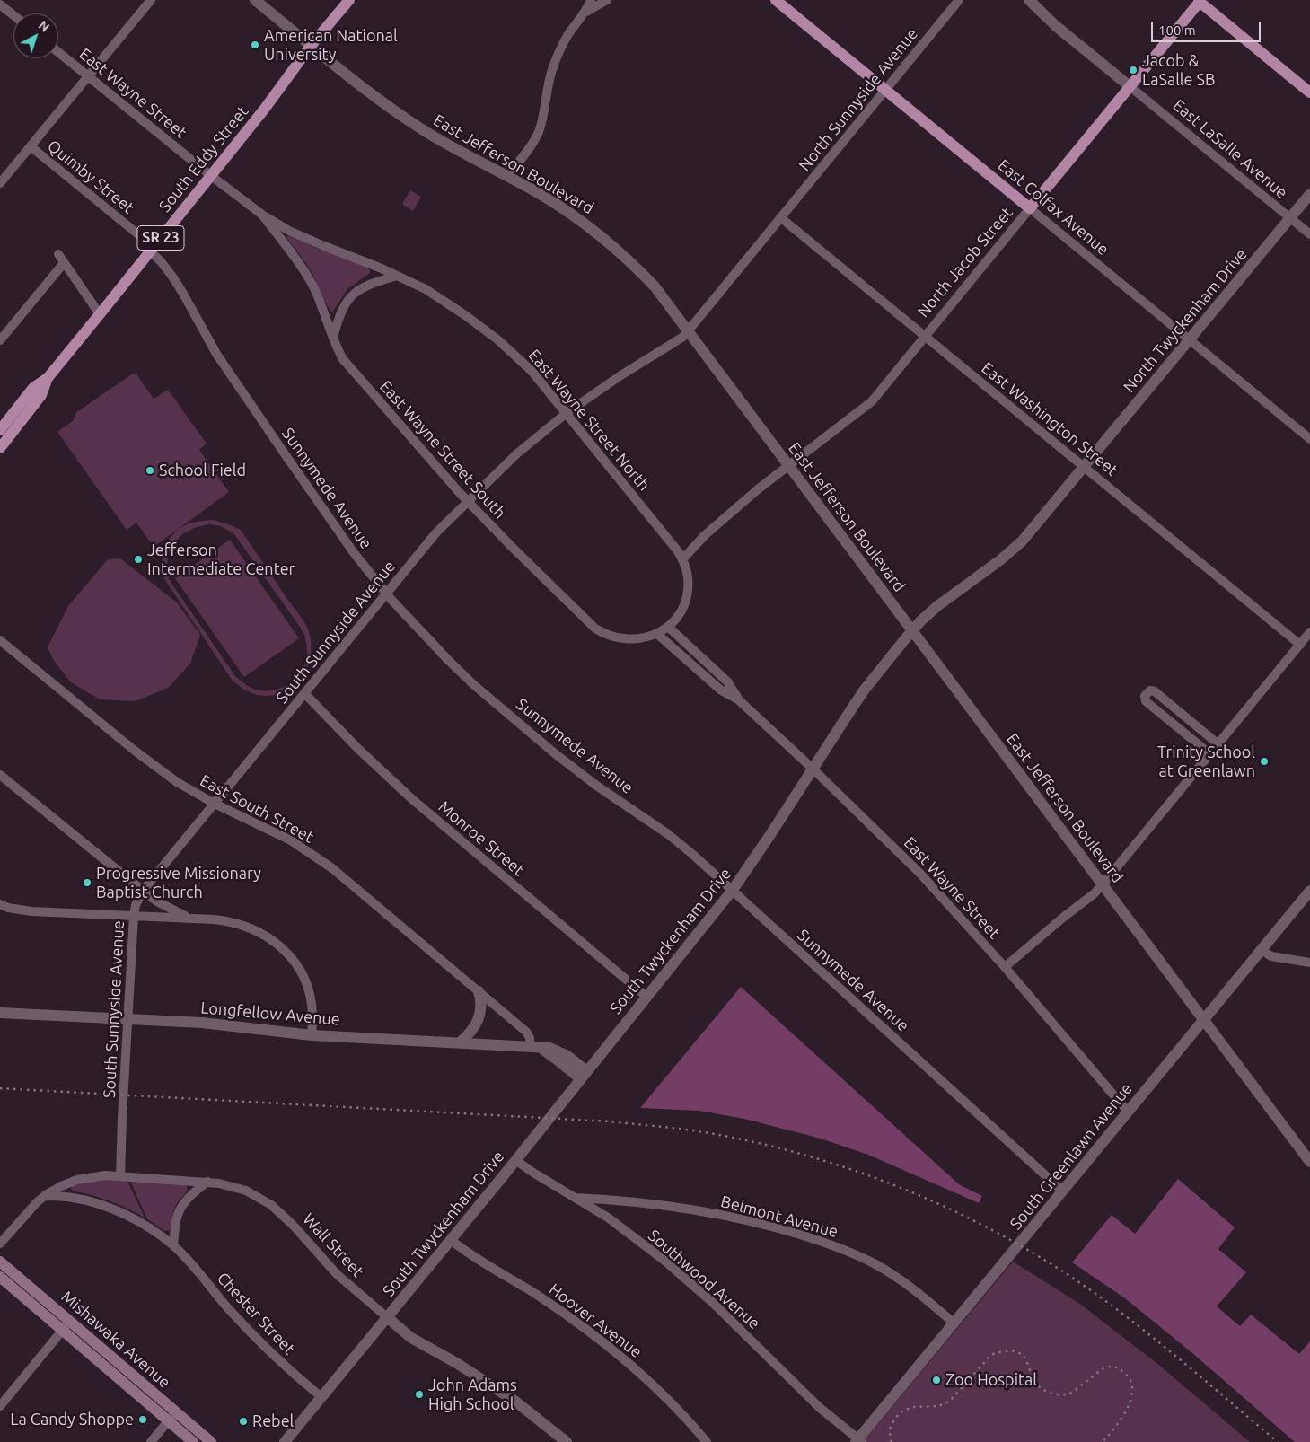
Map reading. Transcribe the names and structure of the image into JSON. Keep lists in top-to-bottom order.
{
  "streets": {
    "main road": [
      "South Eddy Street",
      "East Colfax Avenue",
      "SR 23",
      "North Jacob Street",
      "Mishawaka Avenue"
    ],
    "street": [
      "East Wayne Street",
      "North Sunnyside Avenue",
      "East LaSalle Avenue",
      "East Jefferson Boulevard",
      "Quimby Street",
      "North Twyckenham Drive",
      "East Washington Street",
      "East Wayne Street North",
      "East Wayne Street South",
      "Sunnymede Avenue",
      "South Sunnyside Avenue",
      "East South Street",
      "Monroe Street",
      "South Twyckenham Drive",
      "Longfellow Avenue",
      "South Greenlawn Avenue",
      "Belmont Avenue",
      "Wall Street",
      "Southwood Avenue",
      "Chester Street",
      "Hoover Avenue"
    ]
  },
  "crossings": [
    ["East Wayne Street", "South Eddy Street"],
    ["East Wayne Street", "East Wayne Street North"],
    ["East Wayne Street", "East Wayne Street South"],
    ["East Wayne Street", "South Twyckenham Drive"],
    ["East Wayne Street", "South Greenlawn Avenue"],
    ["North Sunnyside Avenue", "East Colfax Avenue"],
    ["North Sunnyside Avenue", "East Washington Street"],
    ["North Sunnyside Avenue", "South Sunnyside Avenue"],
    ["East LaSalle Avenue", "North Jacob Street"],
    ["East LaSalle Avenue", "North Twyckenham Drive"],
    ["South Eddy Street", "East Jefferson Boulevard"],
    ["South Eddy Street", "Quimby Street"],
    ["South Eddy Street", "Sunnymede Avenue"],
    ["East Jefferson Boulevard", "North Jacob Street"],
    ["East Jefferson Boulevard", "South Sunnyside Avenue"],
    ["East Jefferson Boulevard", "South Twyckenham Drive"],
    ["East Jefferson Boulevard", "South Greenlawn Avenue"],
    ["Quimby Street", "Sunnymede Avenue"],
    ["East Colfax Avenue", "North Jacob Street"],
    ["East Colfax Avenue", "North Twyckenham Drive"],
    ["North Jacob Street", "East Washington Street"],
    ["North Jacob Street", "East Wayne Street North"],
    ["North Twyckenham Drive", "East Washington Street"],
    ["North Twyckenham Drive", "South Twyckenham Drive"],
    ["East Washington Street", "South Sunnyside Avenue"],
    ["East Washington Street", "South Twyckenham Drive"],
    ["East Wayne Street North", "East Wayne Street South"],
    ["East Wayne Street North", "South Sunnyside Avenue"],
    ["East Wayne Street South", "South Sunnyside Avenue"],
    ["Sunnymede Avenue", "South Sunnyside Avenue"],
    ["Sunnymede Avenue", "South Twyckenham Drive"],
    ["Sunnymede Avenue", "South Greenlawn Avenue"],
    ["South Sunnyside Avenue", "East South Street"],
    ["South Sunnyside Avenue", "Monroe Street"],
    ["South Sunnyside Avenue", "Longfellow Avenue"],
    ["South Sunnyside Avenue", "Wall Street"],
    ["East South Street", "Longfellow Avenue"],
    ["Monroe Street", "South Twyckenham Drive"],
    ["South Twyckenham Drive", "Longfellow Avenue"],
    ["South Twyckenham Drive", "Wall Street"],
    ["South Twyckenham Drive", "Southwood Avenue"],
    ["South Twyckenham Drive", "Chester Street"],
    ["South Twyckenham Drive", "Hoover Avenue"],
    ["South Greenlawn Avenue", "Belmont Avenue"],
    ["South Greenlawn Avenue", "Southwood Avenue"],
    ["Belmont Avenue", "Southwood Avenue"],
    ["Wall Street", "Chester Street"]
  ],
  "places": [
    "American National University",
    "Jacob & LaSalle SB",
    "School Field",
    "Jefferson Intermediate Center",
    "Trinity School at Greenlawn",
    "Progressive Missionary Baptist Church",
    "Zoo Hospital",
    "John Adams High School",
    "La Candy Shoppe",
    "Rebel"
  ],
  "scale_bar": "100 m",
  "north": "top right"
}
